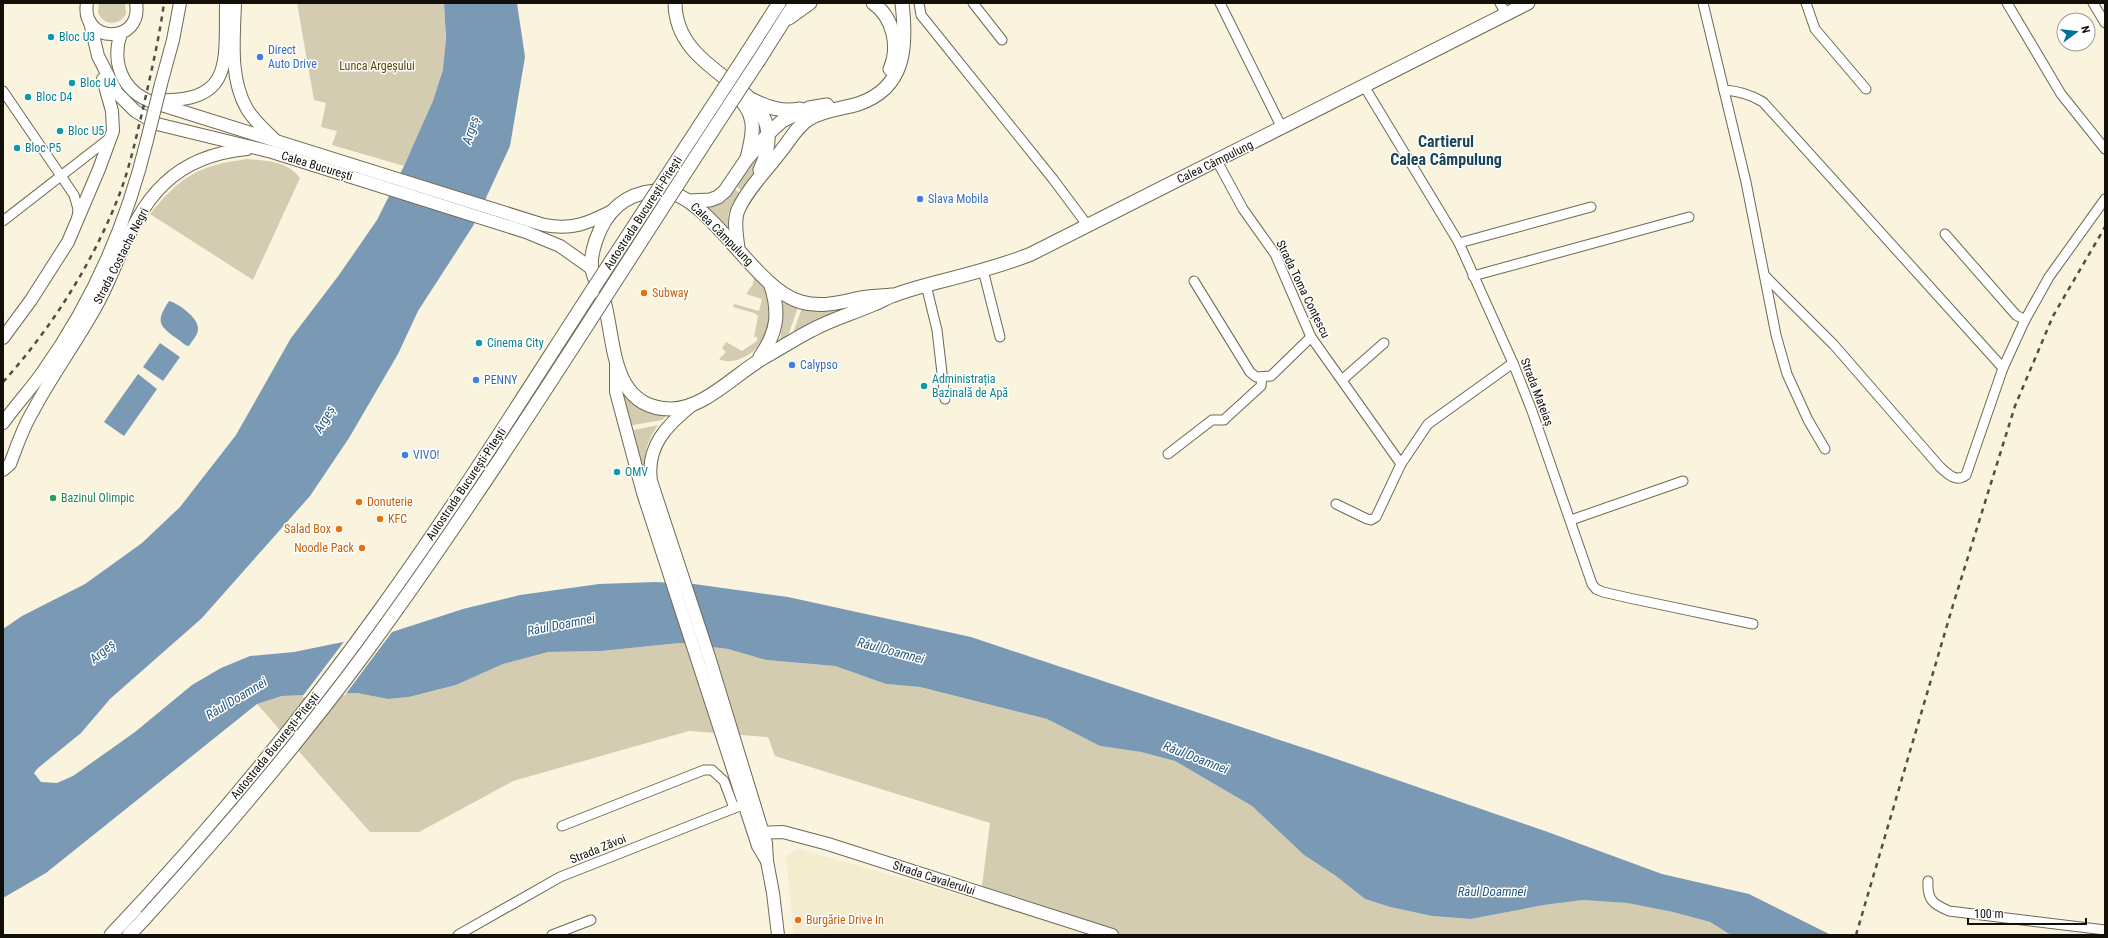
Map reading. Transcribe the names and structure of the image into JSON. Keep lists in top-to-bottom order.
{
  "streets": {
    "highway": ["Calea Câmpulung", "Autostrada București-Pitești"],
    "main road": ["Calea București", "Strada Costache Negri", "Strada Cavalerului"],
    "street": ["Strada Toma Conțescu", "Strada Mateiaș", "Strada Zăvoi"]
  },
  "crossings": [
    ["Calea Câmpulung", "Calea București"],
    ["Calea Câmpulung", "Strada Toma Conțescu"],
    ["Calea Câmpulung", "Strada Mateiaș"],
    ["Calea București", "Strada Costache Negri"]
  ],
  "districts": ["Cartierul Calea Câmpulung"],
  "water": ["Argeș", "Râul Doamnei"],
  "parks": ["Lunca Argeșului"],
  "places": [
    "Bloc U3",
    "Direct Auto Drive",
    "Bloc U4",
    "Bloc D4",
    "Bloc U5",
    "Bloc P5",
    "Slava Mobila",
    "Subway",
    "Cinema City",
    "Calypso",
    "PENNY",
    "Administrația Bazinală de Apă",
    "VIVO!",
    "OMV",
    "Bazinul Olimpic",
    "Donuterie",
    "KFC",
    "Salad Box",
    "Noodle Pack",
    "Burgărie Drive In"
  ],
  "scale_bar": "100 m",
  "north": "right"
}
